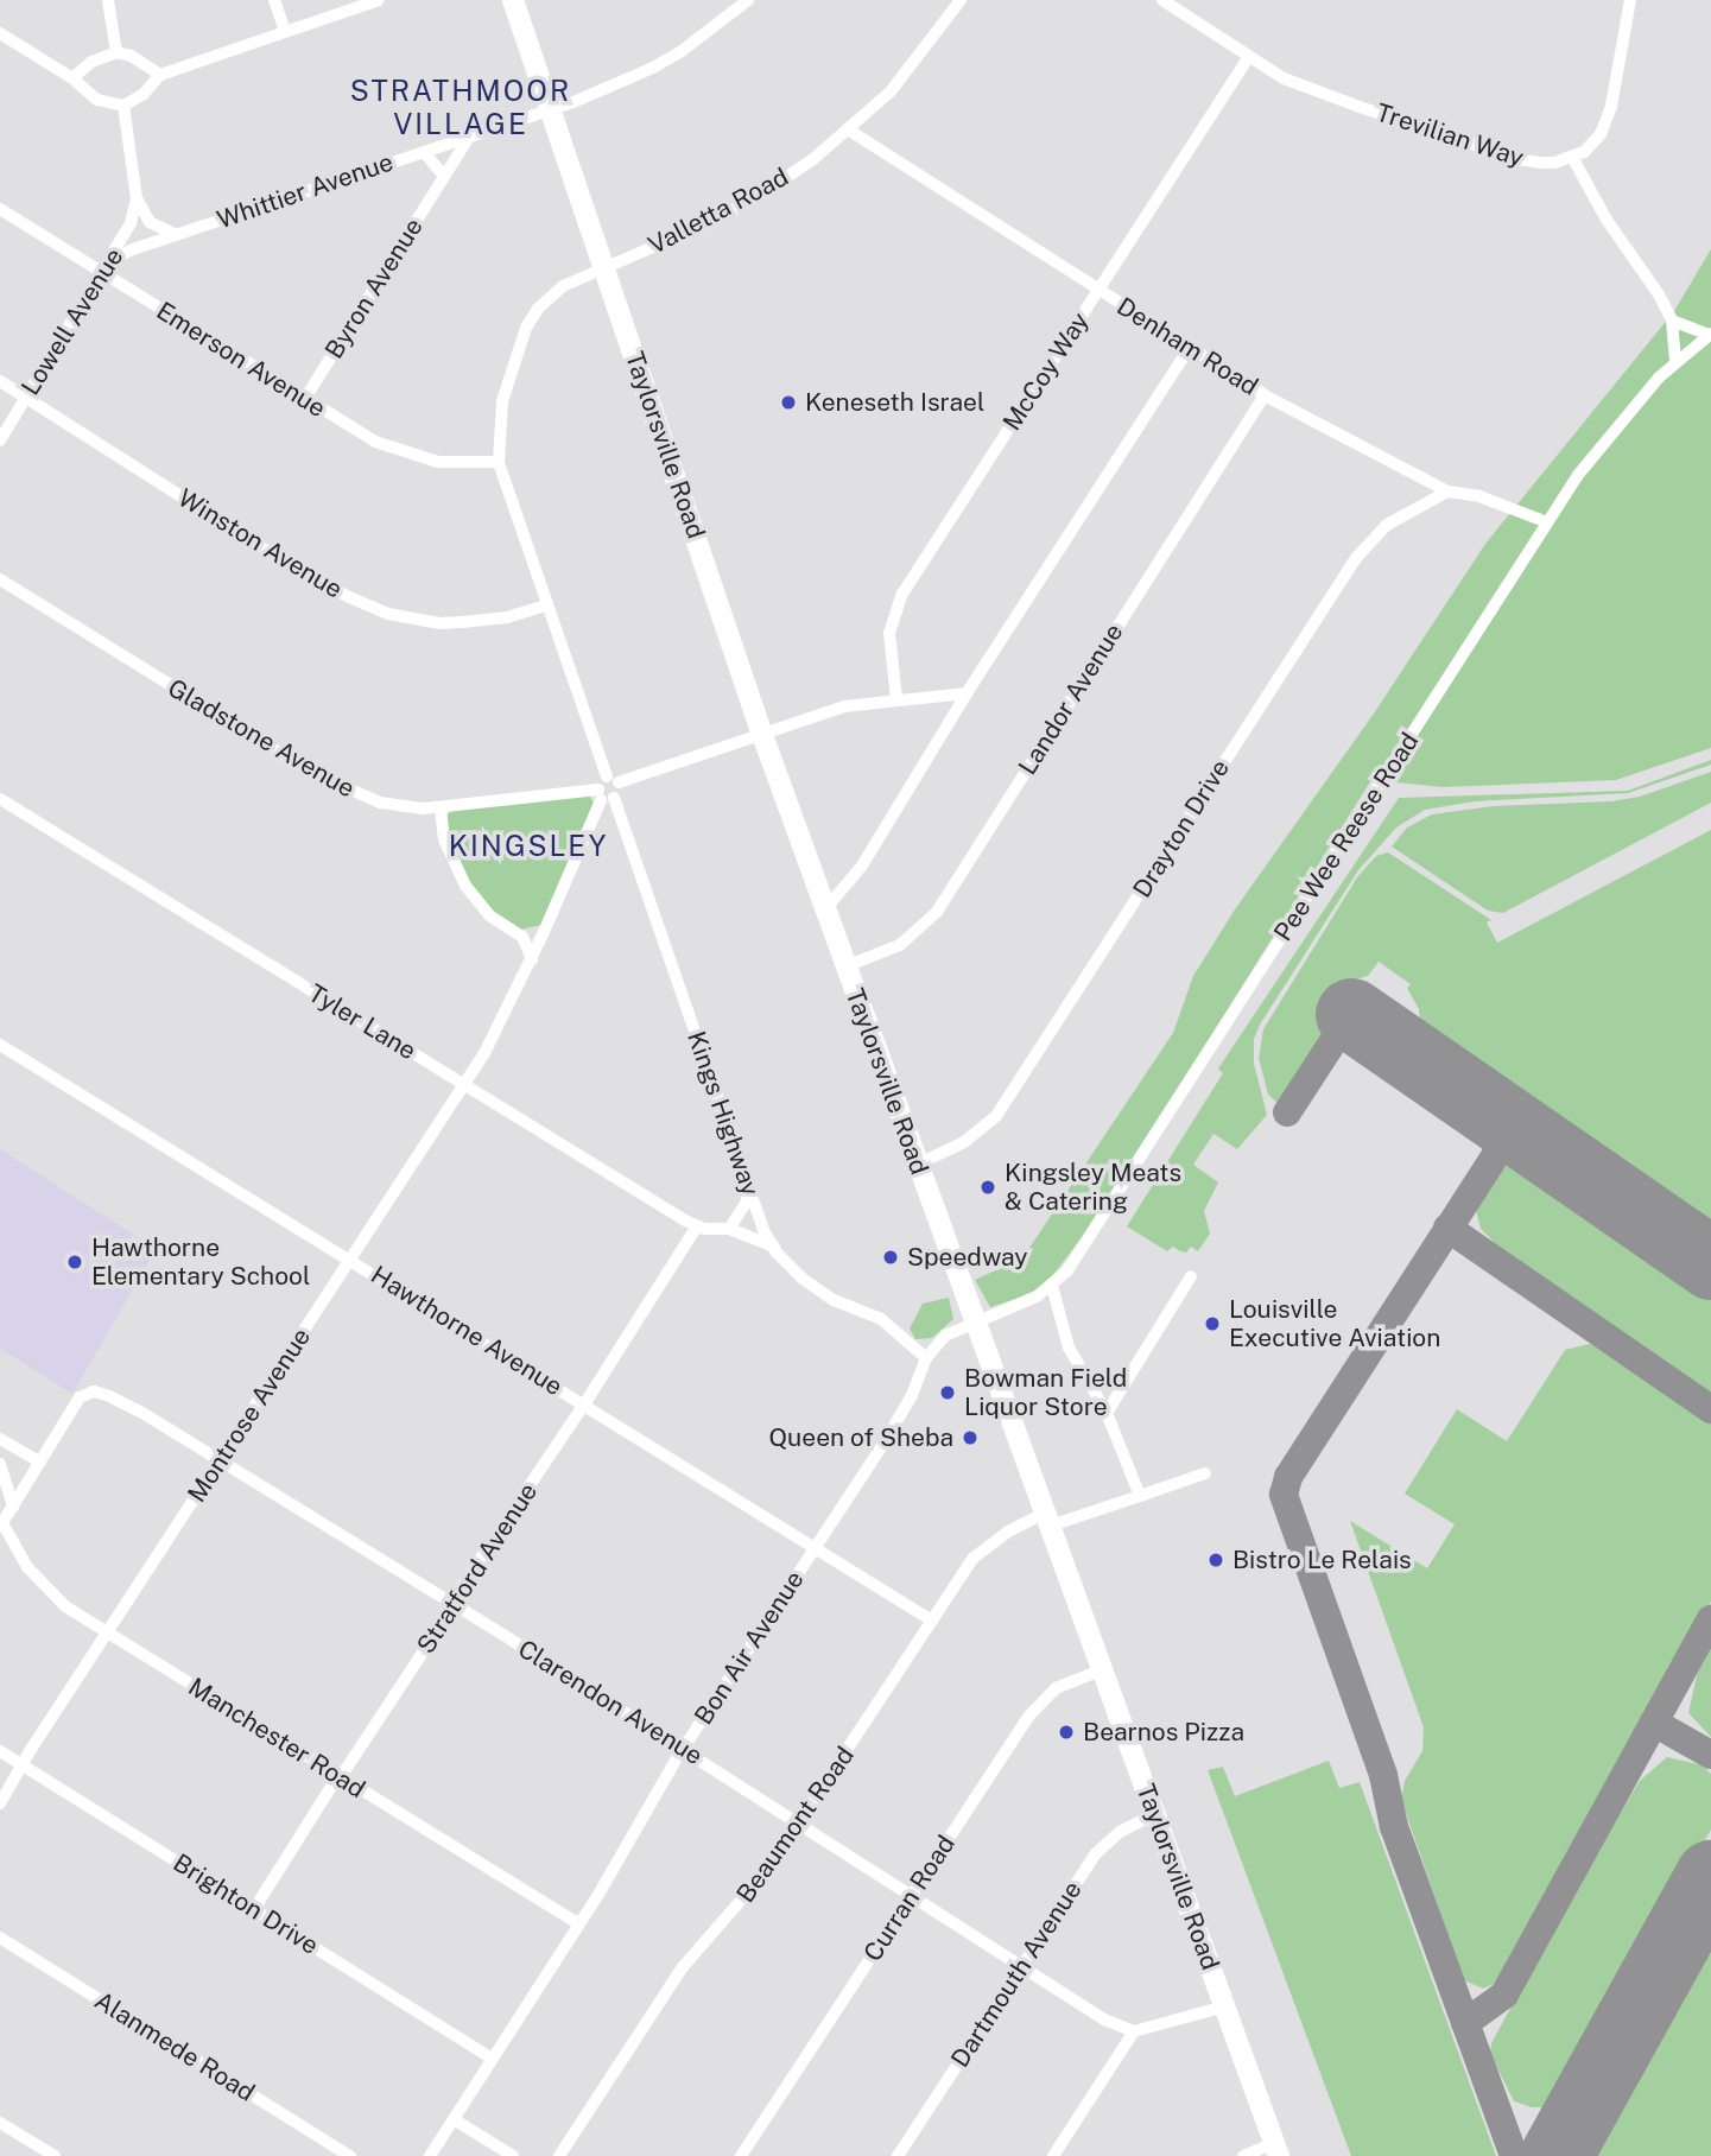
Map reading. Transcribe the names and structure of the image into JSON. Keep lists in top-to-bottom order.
{
  "streets": {
    "main road": ["Taylorsville Road"],
    "street": [
      "Trevilian Way",
      "Whittier Avenue",
      "Valletta Road",
      "Byron Avenue",
      "Lowell Avenue",
      "Denham Road",
      "Emerson Avenue",
      "McCoy Way",
      "Winston Avenue",
      "Landor Avenue",
      "Gladstone Avenue",
      "Drayton Drive",
      "Pee Wee Reese Road",
      "Tyler Lane",
      "Kings Highway",
      "Hawthorne Avenue",
      "Montrose Avenue",
      "Stratford Avenue",
      "Bon Air Avenue",
      "Clarendon Avenue",
      "Manchester Road",
      "Beaumont Road",
      "Curran Road",
      "Brighton Drive",
      "Dartmouth Avenue",
      "Alanmede Road"
    ]
  },
  "crossings": [
    ["Trevilian Way", "McCoy Way"],
    ["Whittier Avenue", "Byron Avenue"],
    ["Whittier Avenue", "Lowell Avenue"],
    ["Whittier Avenue", "Emerson Avenue"],
    ["Whittier Avenue", "Taylorsville Road"],
    ["Valletta Road", "Denham Road"],
    ["Valletta Road", "Taylorsville Road"],
    ["Byron Avenue", "Emerson Avenue"],
    ["Lowell Avenue", "Emerson Avenue"],
    ["Lowell Avenue", "Winston Avenue"],
    ["Denham Road", "McCoy Way"],
    ["Denham Road", "Landor Avenue"],
    ["Denham Road", "Drayton Drive"],
    ["Denham Road", "Pee Wee Reese Road"],
    ["Taylorsville Road", "Landor Avenue"],
    ["Taylorsville Road", "Drayton Drive"],
    ["Taylorsville Road", "Pee Wee Reese Road"],
    ["Taylorsville Road", "Bon Air Avenue"],
    ["Taylorsville Road", "Beaumont Road"],
    ["Taylorsville Road", "Curran Road"],
    ["Taylorsville Road", "Dartmouth Avenue"],
    ["Gladstone Avenue", "Kings Highway"],
    ["Gladstone Avenue", "Montrose Avenue"],
    ["Pee Wee Reese Road", "Bon Air Avenue"],
    ["Tyler Lane", "Kings Highway"],
    ["Tyler Lane", "Montrose Avenue"],
    ["Tyler Lane", "Stratford Avenue"],
    ["Kings Highway", "Montrose Avenue"],
    ["Kings Highway", "Bon Air Avenue"],
    ["Hawthorne Avenue", "Montrose Avenue"],
    ["Hawthorne Avenue", "Stratford Avenue"],
    ["Hawthorne Avenue", "Bon Air Avenue"],
    ["Hawthorne Avenue", "Beaumont Road"],
    ["Montrose Avenue", "Clarendon Avenue"],
    ["Montrose Avenue", "Manchester Road"],
    ["Montrose Avenue", "Brighton Drive"],
    ["Stratford Avenue", "Clarendon Avenue"],
    ["Stratford Avenue", "Manchester Road"],
    ["Stratford Avenue", "Brighton Drive"],
    ["Bon Air Avenue", "Clarendon Avenue"],
    ["Bon Air Avenue", "Manchester Road"],
    ["Bon Air Avenue", "Brighton Drive"],
    ["Clarendon Avenue", "Beaumont Road"],
    ["Clarendon Avenue", "Curran Road"],
    ["Clarendon Avenue", "Dartmouth Avenue"]
  ],
  "districts": ["STRATHMOOR VILLAGE", "KINGSLEY"],
  "places": [
    "Keneseth Israel",
    "Kingsley Meats & Catering",
    "Speedway",
    "Hawthorne Elementary School",
    "Louisville Executive Aviation",
    "Bowman Field Liquor Store",
    "Queen of Sheba",
    "Bistro Le Relais",
    "Bearnos Pizza"
  ]
}
